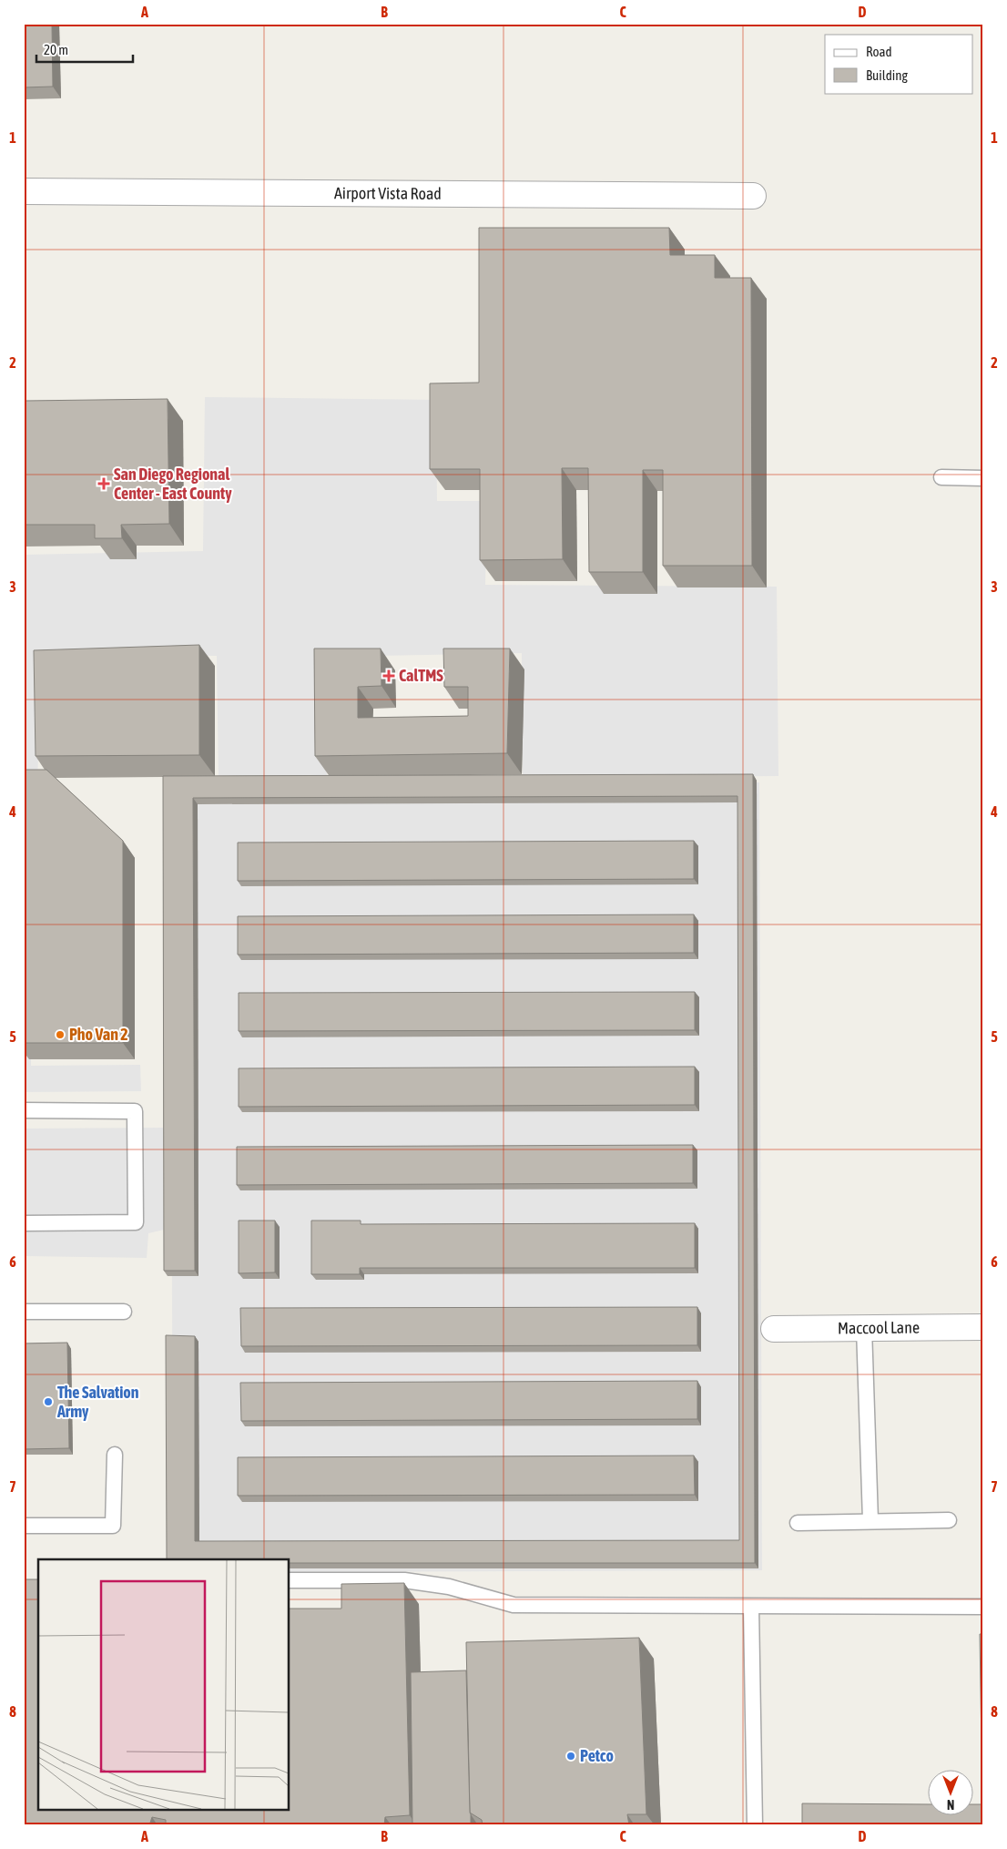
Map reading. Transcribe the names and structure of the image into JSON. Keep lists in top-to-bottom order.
{
  "streets": {
    "street": ["Airport Vista Road", "Maccool Lane"]
  },
  "places": {
    "health": ["San Diego Regional Center - East County", "CalTMS"],
    "other": ["Pho Van 2", "The Salvation Army", "Petco"]
  },
  "legend": ["Road", "Building"],
  "scale_bar": "20 m",
  "north": "bottom",
  "grid": {
    "columns": [
      "A",
      "B",
      "C",
      "D"
    ],
    "rows": [
      "1",
      "2",
      "3",
      "4",
      "5",
      "6",
      "7",
      "8"
    ]
  }
}
